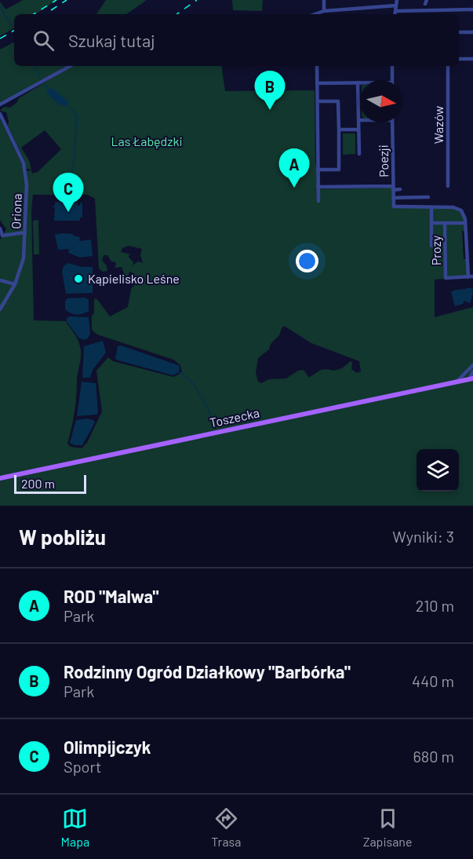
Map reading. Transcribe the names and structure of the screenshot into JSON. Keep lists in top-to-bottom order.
{
  "streets": {
    "main road": ["Toszecka"],
    "street": [
      "Wazów",
      "Poezji",
      "Oriona",
      "Prozy"
    ]
  },
  "parks": ["Las Łabędzki"],
  "places": ["Kąpielisko Leśne"],
  "scale_bar": "200 m",
  "north": "right",
  "page": {
    "search": "Szukaj tutaj",
    "pins": ["B", "A", "C"],
    "scale": "200 m",
    "heading": ["W pobliżu", "Wyniki: 3"],
    "list": [
      {
        "mark": "A",
        "name": "ROD \"Malwa\"",
        "note": "Park",
        "value": "210 m"
      },
      {
        "mark": "B",
        "name": "Rodzinny Ogród Działkowy \"Barbórka\"",
        "note": "Park",
        "value": "440 m"
      },
      {
        "mark": "C",
        "name": "Olimpijczyk",
        "note": "Sport",
        "value": "680 m"
      }
    ],
    "nav": ["Mapa", "Trasa", "Zapisane"]
  }
}
